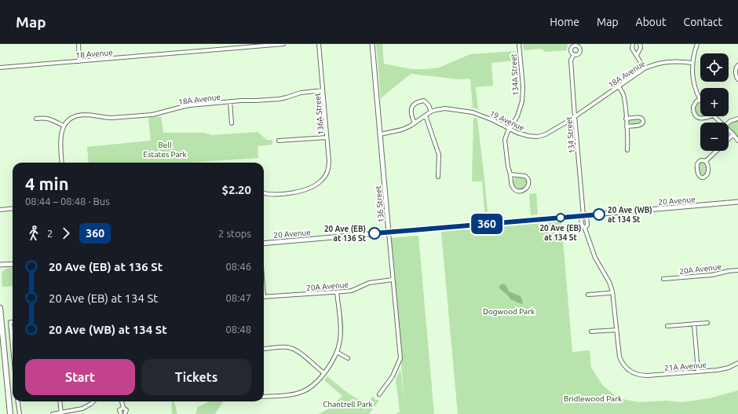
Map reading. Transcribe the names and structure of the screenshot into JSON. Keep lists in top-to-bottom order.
{
  "streets": {
    "street": [
      "18 Avenue",
      "18A Avenue",
      "134A Street",
      "136A Street",
      "19 Avenue",
      "134 Street",
      "20 Avenue",
      "136 Street",
      "20A Avenue",
      "21A Avenue"
    ]
  },
  "crossings": [
    ["18A Avenue", "136A Street"],
    ["18A Avenue", "19 Avenue"],
    ["18A Avenue", "134 Street"],
    ["134A Street", "19 Avenue"],
    ["19 Avenue", "134 Street"],
    ["19 Avenue", "136 Street"],
    ["134 Street", "20 Avenue"],
    ["134 Street", "21A Avenue"],
    ["20 Avenue", "136 Street"],
    ["136 Street", "20A Avenue"]
  ],
  "parks": [
    "Bell Estates Park",
    "Dogwood Park",
    "Bridlewood Park",
    "Chantrell Park"
  ],
  "places": ["20 Ave (WB) at 134 St", "20 Ave (EB) at 134 St", "20 Ave (EB) at 136 St"],
  "lines": ["bus line 360"],
  "page": {
    "header": "Map",
    "nav": [
      "Home",
      "Map",
      "About",
      "Contact"
    ],
    "on_map": "360",
    "map_buttons": ["+", "−"],
    "heading": ["4 min", "08:44 – 08:48 · Bus", "$2.20"],
    "legs": ["2", "360", "2 stops"],
    "list": [
      {
        "name": "20 Ave (EB) at 136 St",
        "value": "08:46"
      },
      {
        "name": "20 Ave (EB) at 134 St",
        "value": "08:47"
      },
      {
        "name": "20 Ave (WB) at 134 St",
        "value": "08:48"
      }
    ],
    "buttons": ["Start", "Tickets"]
  }
}
